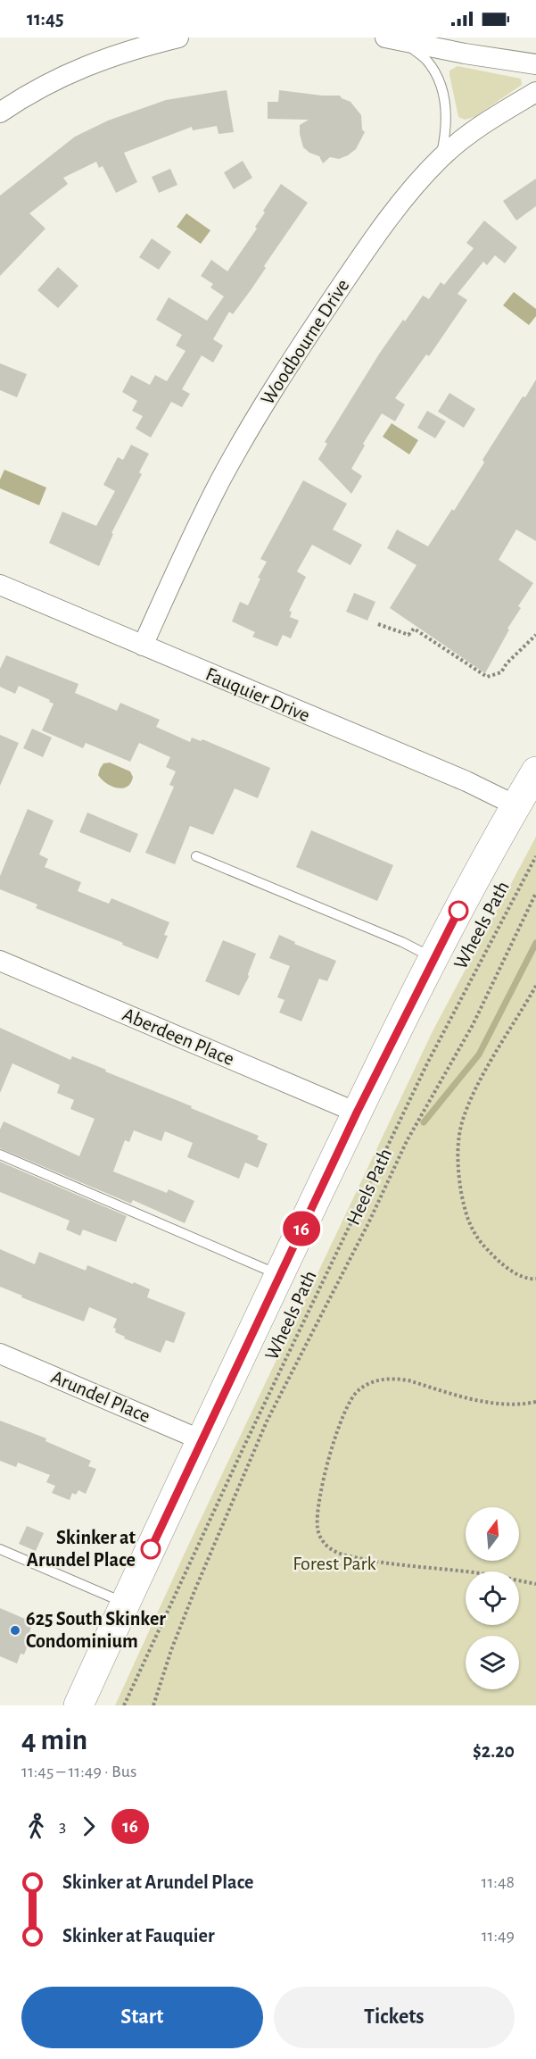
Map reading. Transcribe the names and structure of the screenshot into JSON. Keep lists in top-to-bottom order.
{
  "streets": {
    "street": [
      "Woodbourne Drive",
      "Fauquier Drive",
      "Aberdeen Place",
      "Arundel Place"
    ],
    "path": ["Wheels Path", "Heels Path"]
  },
  "crossings": [
    ["Woodbourne Drive", "Fauquier Drive"]
  ],
  "parks": ["Forest Park"],
  "places": ["Skinker at Arundel Place", "625 South Skinker Condominium"],
  "lines": ["bus line 16"],
  "north": "top",
  "page": {
    "status": "11:45",
    "on_map": "16",
    "heading": ["4 min", "11:45 – 11:49 · Bus", "$2.20"],
    "legs": ["3", "16"],
    "list": [
      {
        "name": "Skinker at Arundel Place",
        "value": "11:48"
      },
      {
        "name": "Skinker at Fauquier",
        "value": "11:49"
      }
    ],
    "buttons": ["Start", "Tickets"]
  }
}
